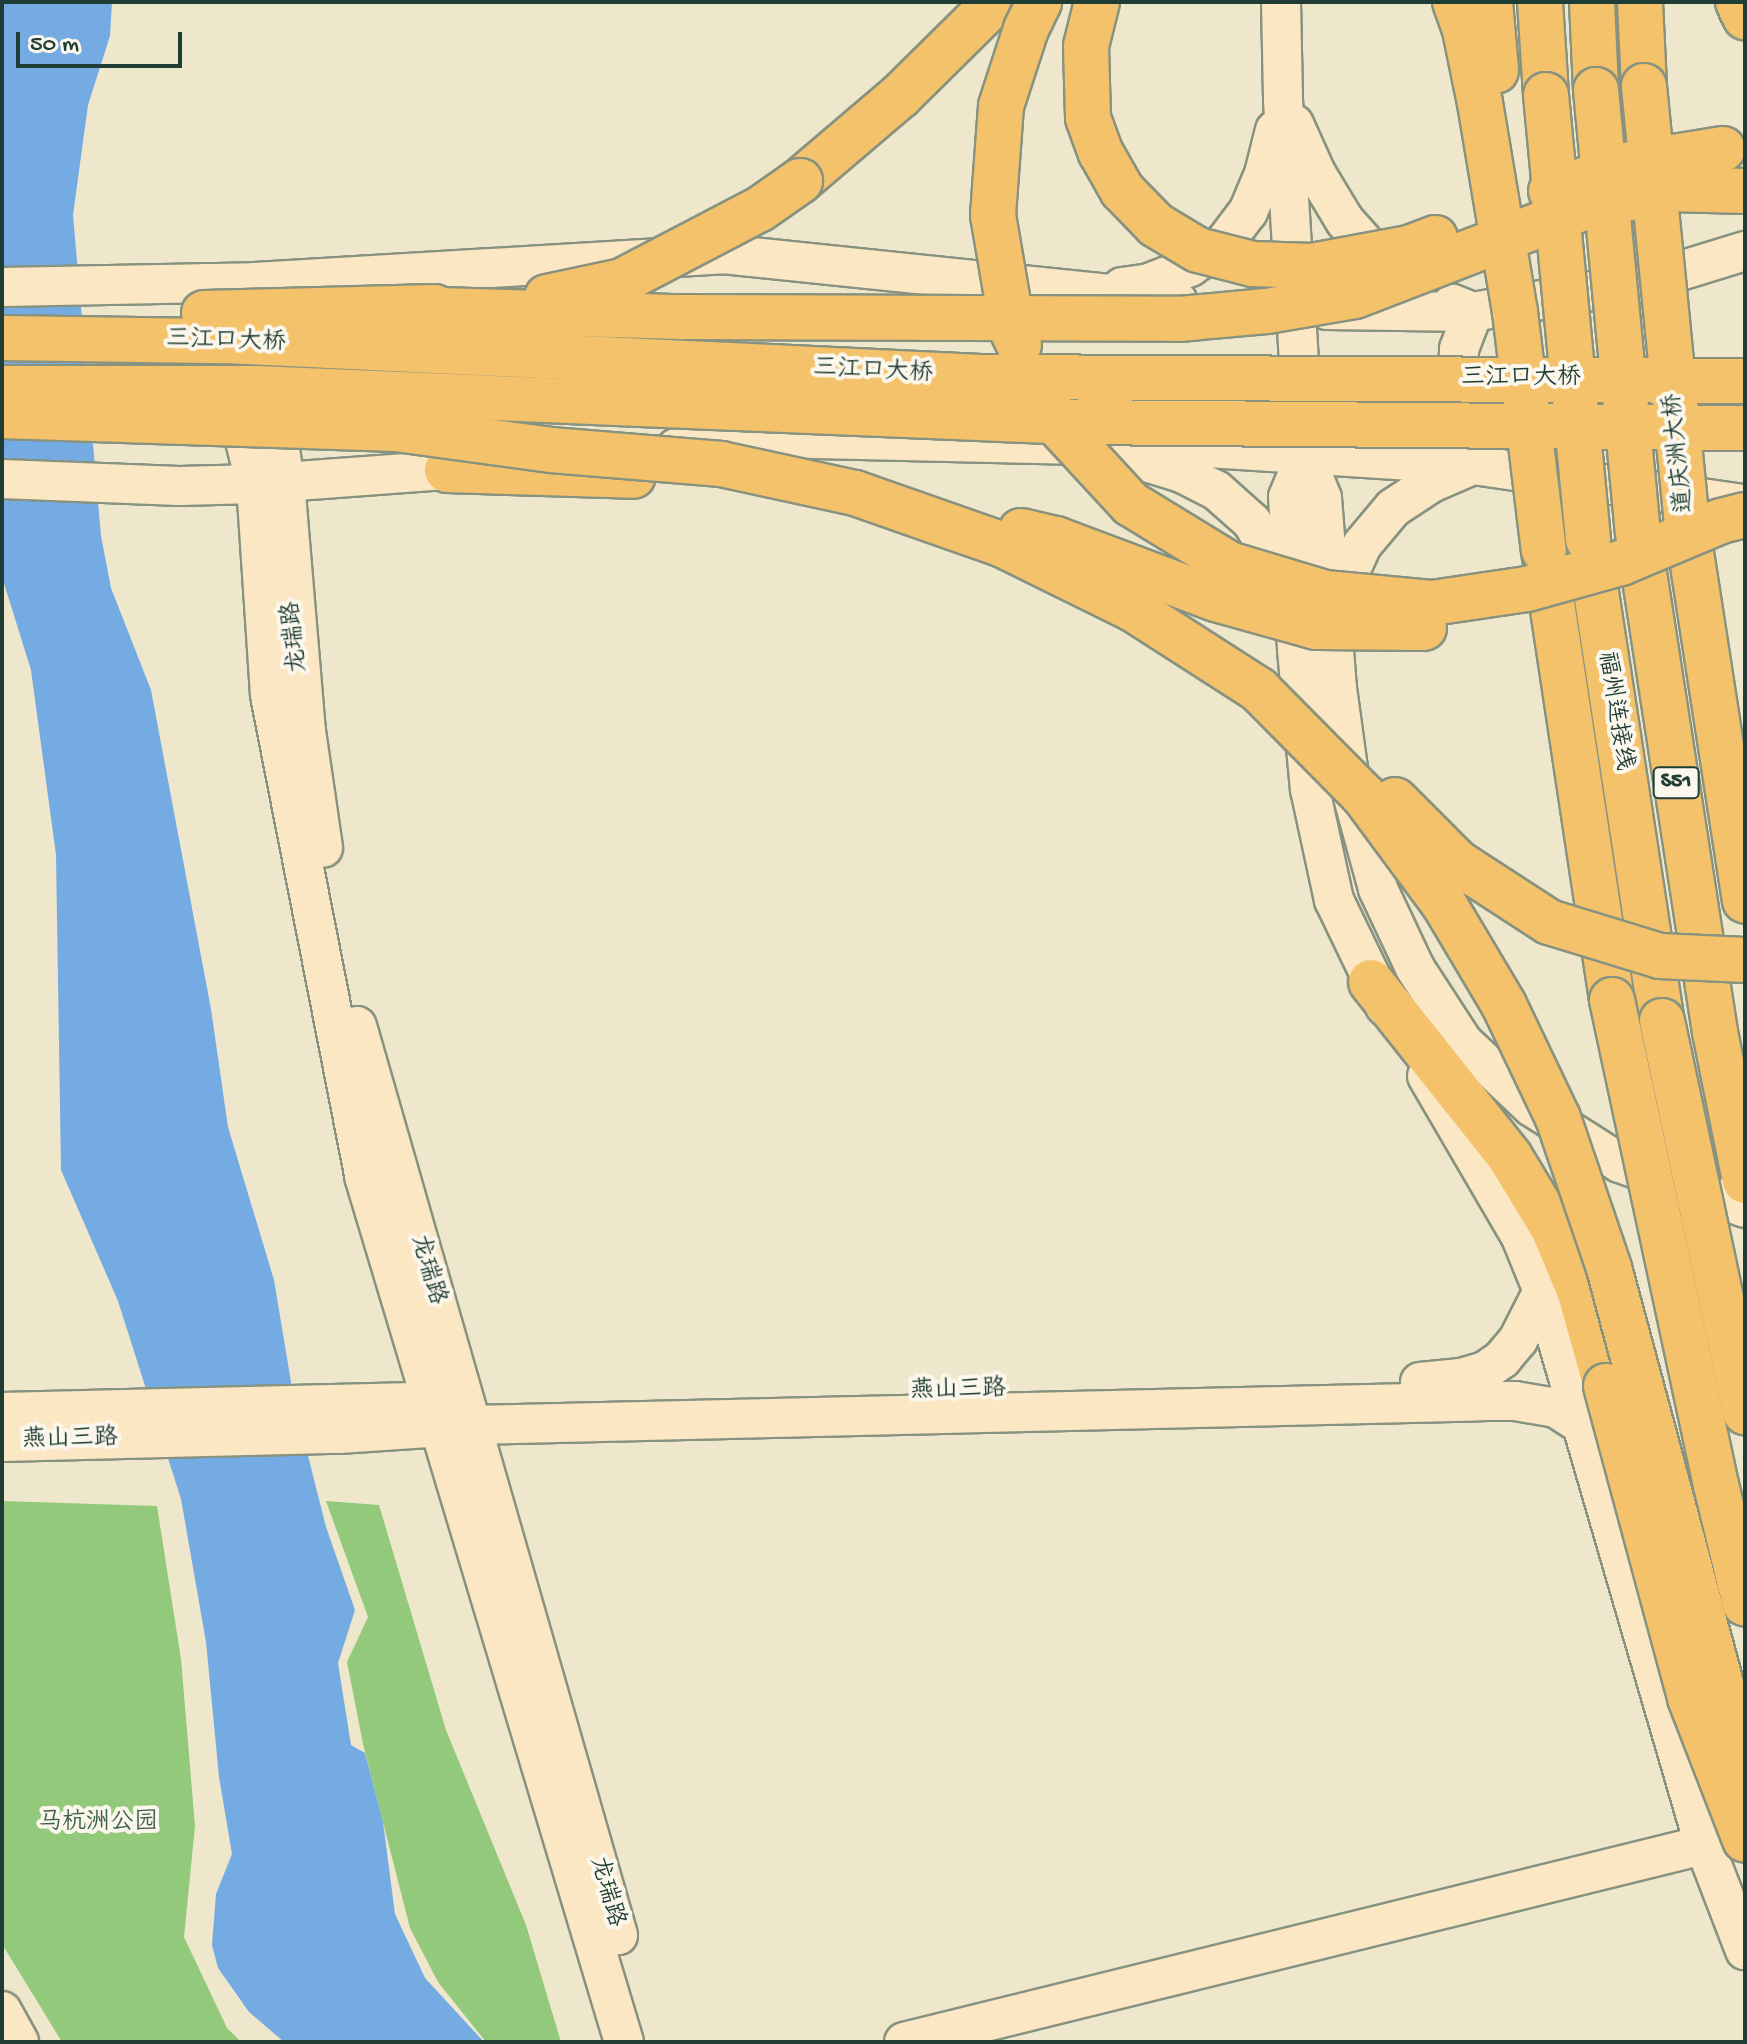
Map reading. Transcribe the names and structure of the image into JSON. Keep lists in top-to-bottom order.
{
  "streets": {
    "highway": [
      "三江口大桥",
      "道庆洲大桥",
      "福州连接线",
      "S51"
    ],
    "main road": ["龙瑞路", "燕山三路"]
  },
  "crossings": [
    ["龙瑞路", "燕山三路"]
  ],
  "parks": ["马杭洲公园"],
  "scale_bar": "50 m"
}
